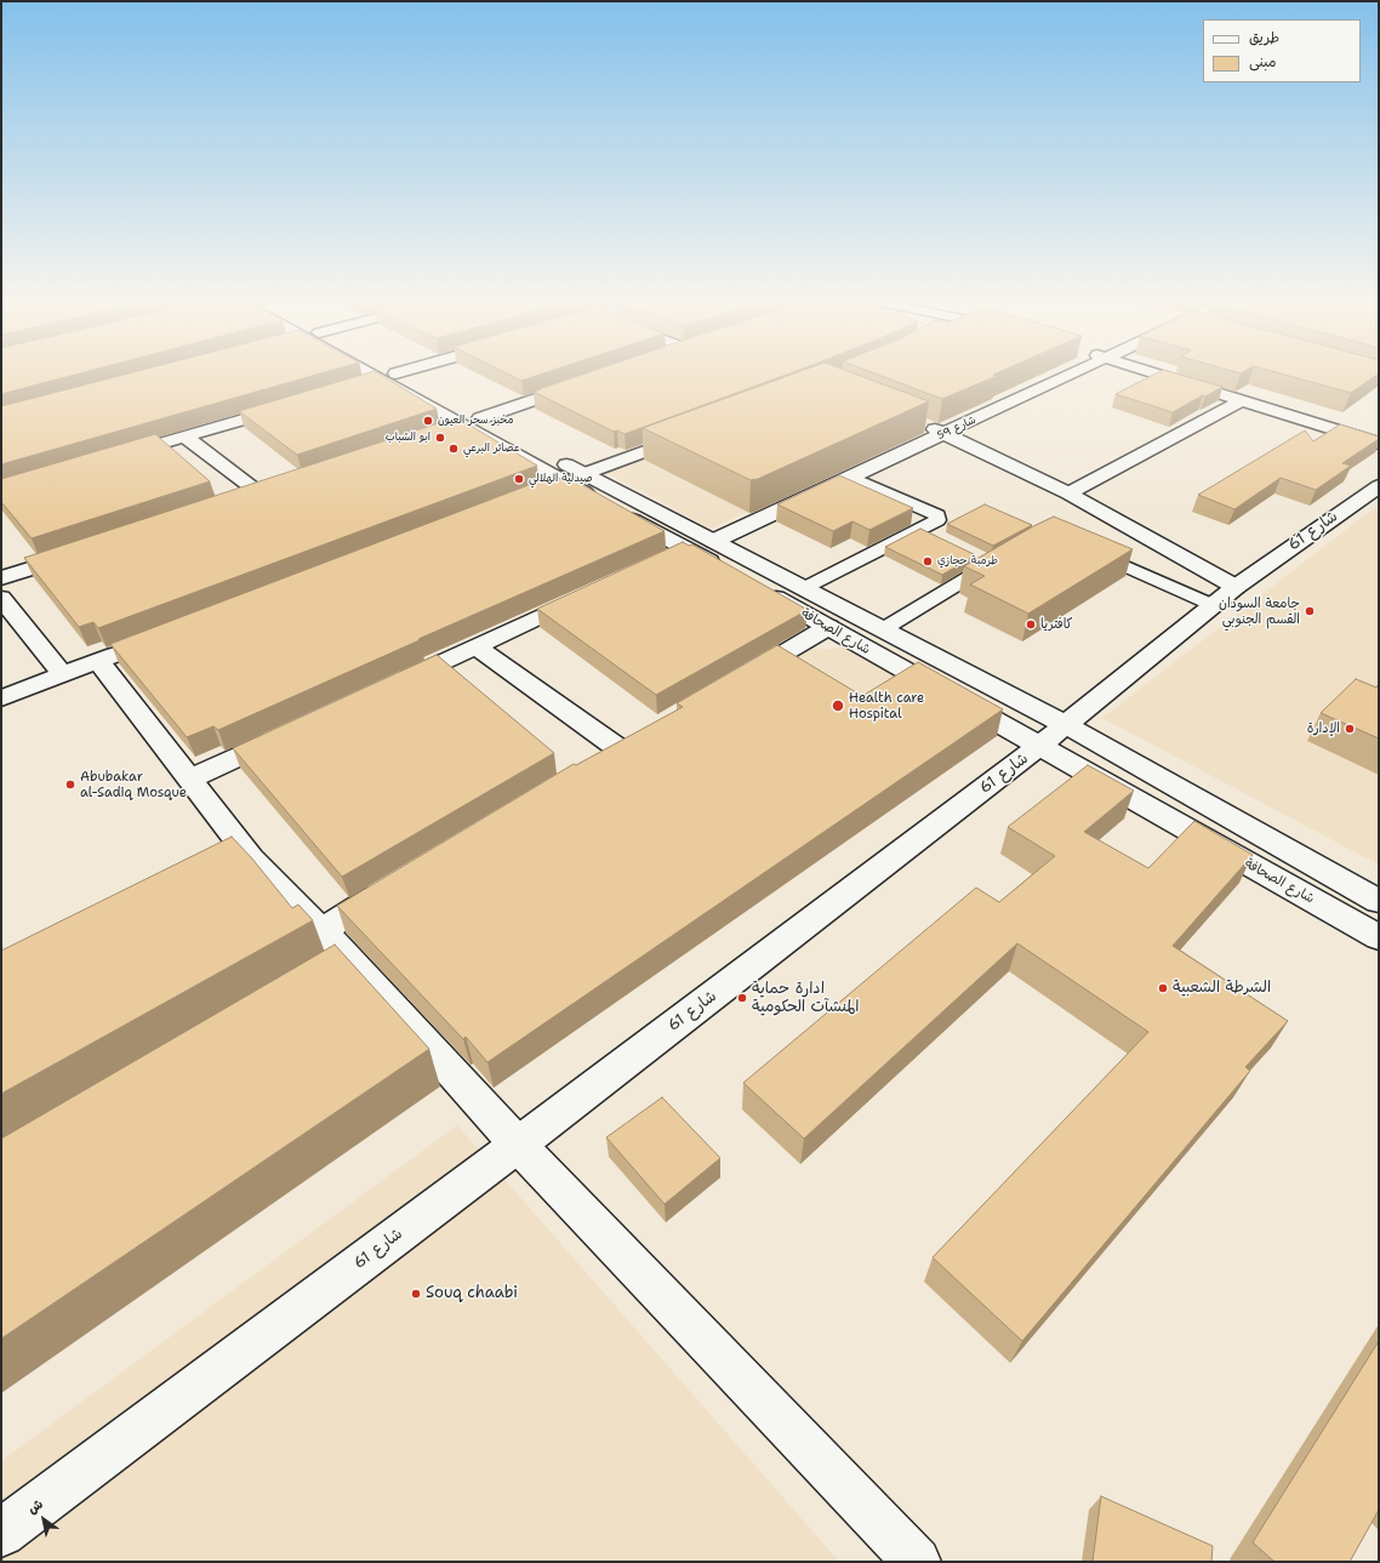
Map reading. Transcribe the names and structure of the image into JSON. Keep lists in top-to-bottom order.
{
  "streets": {
    "street": ["شارع 59", "شارع 61", "شارع الصحافة"]
  },
  "crossings": [
    ["شارع 59", "شارع الصحافة"],
    ["شارع 61", "شارع الصحافة"]
  ],
  "places": [
    "مخبز سحر العيون",
    "ابو الشباب",
    "عصائر البرعي",
    "صيدلية الهلالي",
    "طرمبة حجازي",
    "جامعة السودان القسم الجنوبي",
    "كافتريا",
    "Health care Hospital",
    "الإدارة",
    "Abubakar al-Sadiq Mosque",
    "الشرطة الشعبية",
    "ادارة حماية المنشآت الحكومية",
    "Souq chaabi"
  ],
  "legend": ["طريق", "مبنى"],
  "north": "top left"
}
